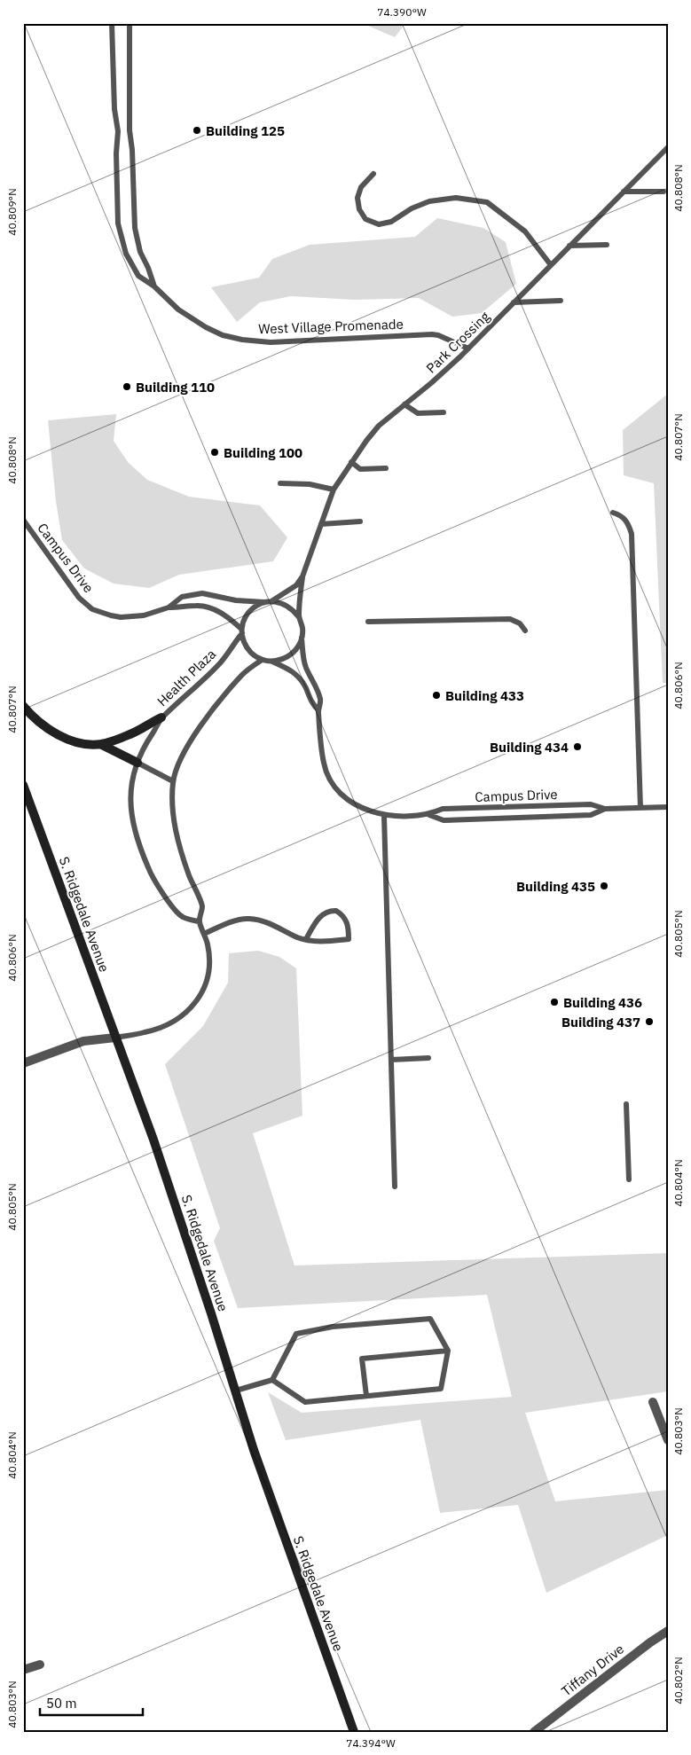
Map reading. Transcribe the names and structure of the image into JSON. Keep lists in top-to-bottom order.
{
  "streets": {
    "main road": ["S. Ridgedale Avenue"],
    "street": ["Tiffany Drive"],
    "lane": [
      "West Village Promenade",
      "Park Crossing",
      "Campus Drive",
      "Health Plaza"
    ]
  },
  "crossings": [
    ["West Village Promenade", "Park Crossing"],
    ["Park Crossing", "Campus Drive"],
    ["Park Crossing", "Health Plaza"],
    ["Campus Drive", "Health Plaza"]
  ],
  "places": [
    "Building 125",
    "Building 110",
    "Building 100",
    "Building 433",
    "Building 434",
    "Building 435",
    "Building 436",
    "Building 437"
  ],
  "scale_bar": "50 m",
  "coordinates": [
    "74.390°W",
    "40.808°N",
    "40.809°N",
    "40.807°N",
    "40.806°N",
    "40.805°N",
    "40.804°N",
    "40.803°N",
    "40.802°N",
    "74.394°W"
  ]
}
